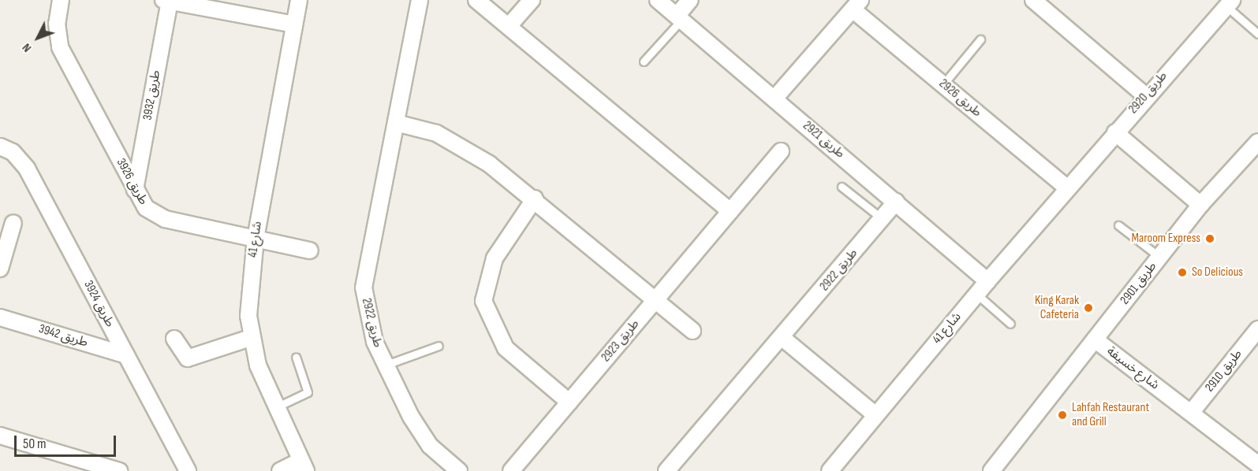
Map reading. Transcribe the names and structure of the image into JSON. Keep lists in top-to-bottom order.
{
  "streets": {
    "street": [
      "طريق 2920",
      "طريق 3932",
      "طريق 2926",
      "طريق 2921",
      "طريق 3926",
      "شارع 41",
      "طريق 2922",
      "طريق 2901",
      "طريق 3924",
      "طريق 3942",
      "طريق 2923",
      "شارع خسيفة",
      "طريق 2910"
    ]
  },
  "crossings": [
    ["طريق 2920", "طريق 2926"],
    ["طريق 2920", "شارع 41"],
    ["طريق 3932", "طريق 3926"],
    ["طريق 3932", "شارع 41"],
    ["طريق 2926", "طريق 2921"],
    ["طريق 2926", "شارع 41"],
    ["طريق 2921", "شارع 41"],
    ["طريق 2921", "طريق 2922"],
    ["طريق 3926", "شارع 41"],
    ["طريق 2901", "شارع خسيفة"],
    ["طريق 3924", "طريق 3942"],
    ["شارع خسيفة", "طريق 2910"]
  ],
  "places": [
    "Maroom Express",
    "So Delicious",
    "King Karak Cafeteria",
    "Lahfah Restaurant and Grill"
  ],
  "scale_bar": "50 m",
  "north": "bottom left"
}
